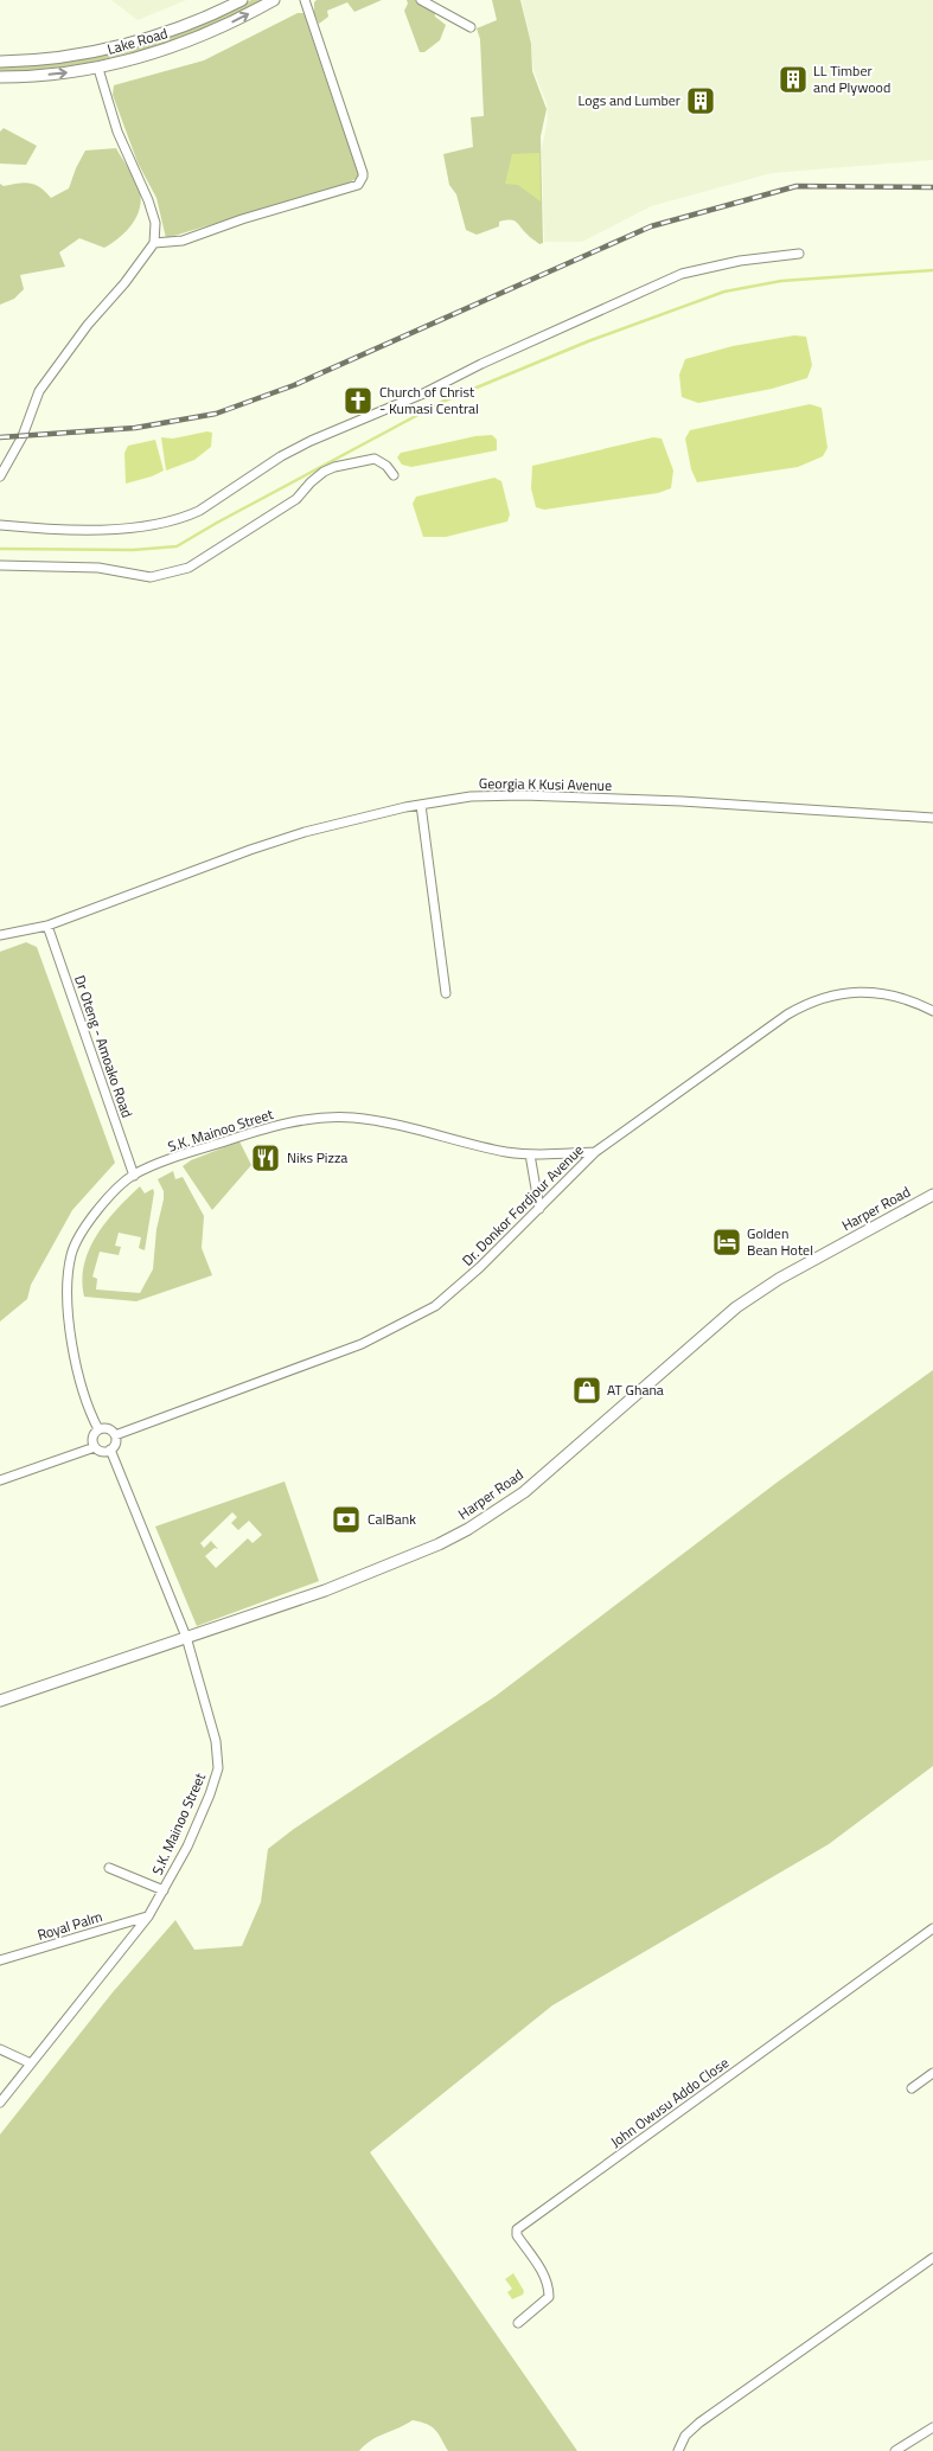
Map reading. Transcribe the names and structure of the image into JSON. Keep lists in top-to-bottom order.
{
  "streets": {
    "main road": ["Lake Road", "Harper Road"],
    "street": [
      "Georgia K Kusi Avenue",
      "Dr Oteng - Amoako Road",
      "S.K. Mainoo Street",
      "Dr. Donkor Fordjour Avenue",
      "Royal Palm",
      "John Owusu Addo Close"
    ]
  },
  "crossings": [
    ["Georgia K Kusi Avenue", "Dr Oteng - Amoako Road"],
    ["Dr Oteng - Amoako Road", "S.K. Mainoo Street"],
    ["S.K. Mainoo Street", "Dr. Donkor Fordjour Avenue"],
    ["S.K. Mainoo Street", "Harper Road"],
    ["S.K. Mainoo Street", "Royal Palm"]
  ],
  "places": {
    "building": ["LL Timber and Plywood", "Logs and Lumber"],
    "church": ["Church of Christ - Kumasi Central"],
    "restaurant": ["Niks Pizza"],
    "hotel": ["Golden Bean Hotel"],
    "shop": ["AT Ghana"],
    "bank": ["CalBank"]
  }
}
